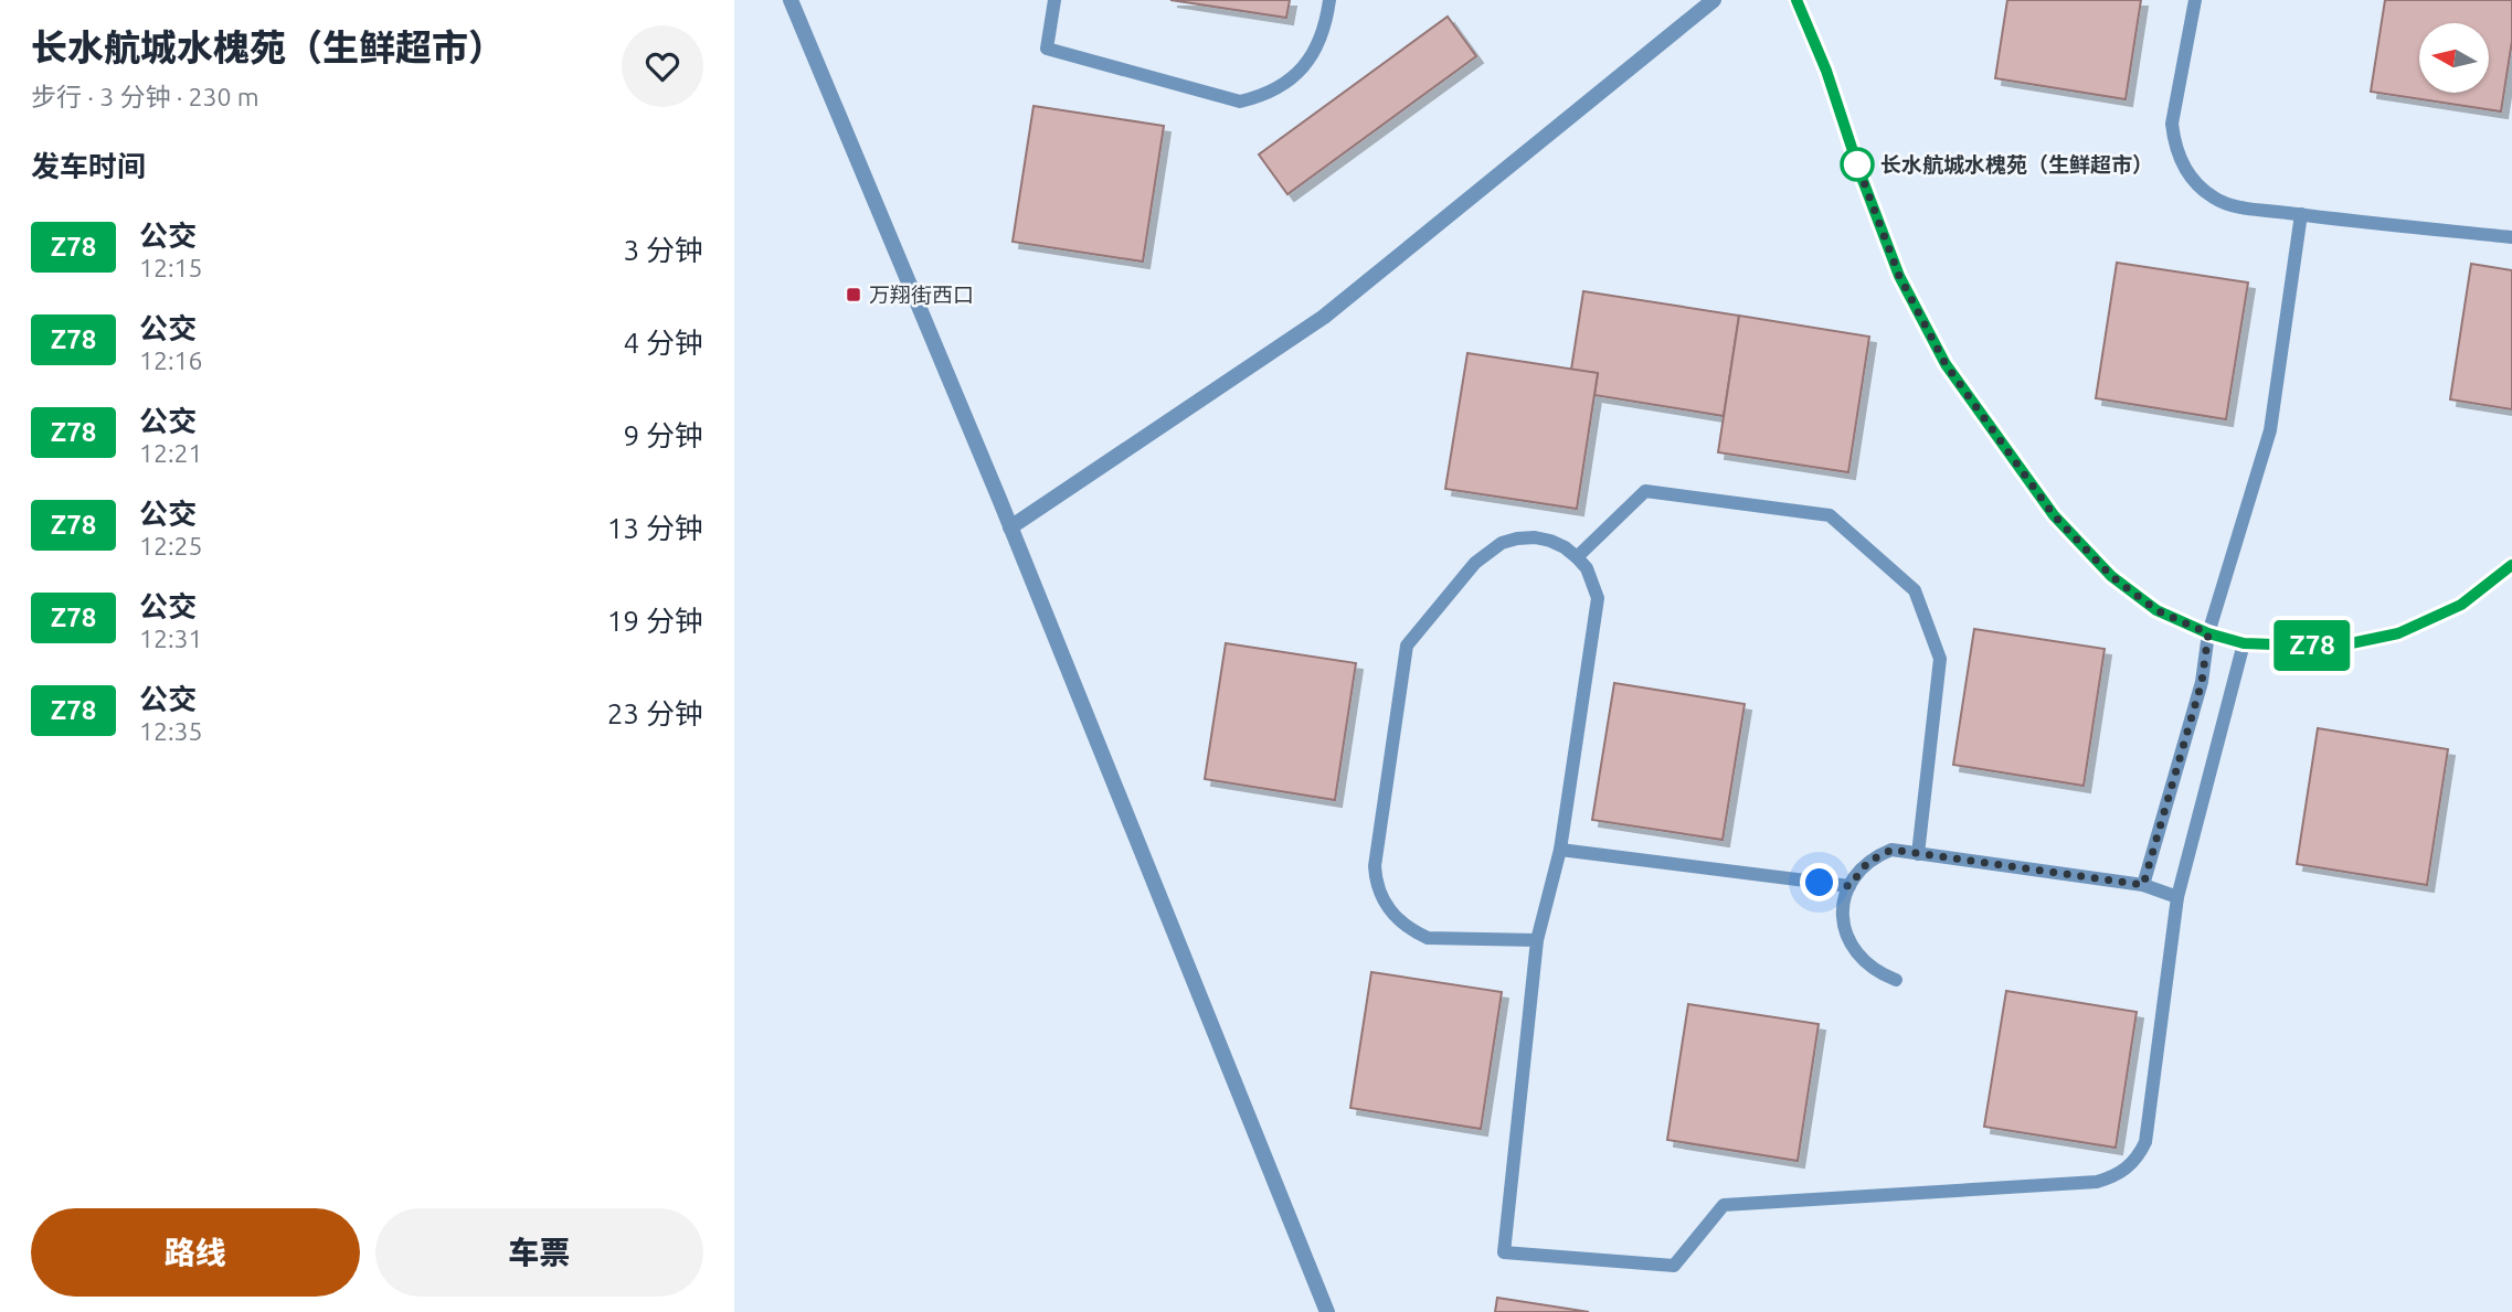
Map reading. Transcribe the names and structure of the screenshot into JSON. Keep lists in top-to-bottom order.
{
  "places": {
    "other": ["长水航城水槐苑（生鲜超市）"],
    "transit": ["万翔街西口"]
  },
  "lines": ["bus line Z78"],
  "north": "left",
  "page": {
    "heading": [
      ["长水航城水槐苑（生鲜超市）", "步行 · 3 分钟 · 230 m"],
      "发车时间"
    ],
    "on_map": "Z78",
    "list": [
      {
        "mark": "Z78",
        "name": "公交",
        "note": "12:15",
        "value": "3 分钟"
      },
      {
        "mark": "Z78",
        "name": "公交",
        "note": "12:16",
        "value": "4 分钟"
      },
      {
        "mark": "Z78",
        "name": "公交",
        "note": "12:21",
        "value": "9 分钟"
      },
      {
        "mark": "Z78",
        "name": "公交",
        "note": "12:25",
        "value": "13 分钟"
      },
      {
        "mark": "Z78",
        "name": "公交",
        "note": "12:31",
        "value": "19 分钟"
      },
      {
        "mark": "Z78",
        "name": "公交",
        "note": "12:35",
        "value": "23 分钟"
      }
    ],
    "buttons": ["路线", "车票"]
  }
}
